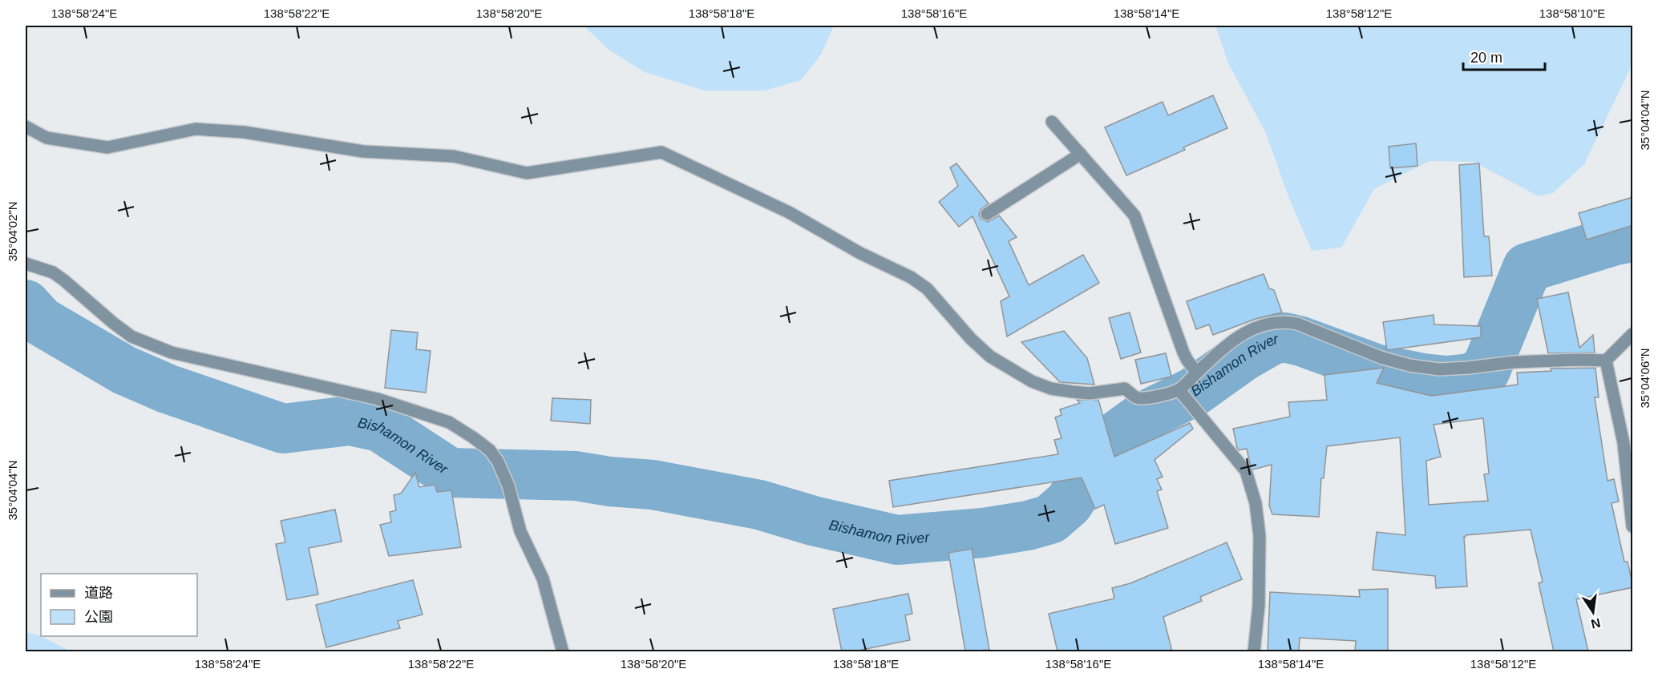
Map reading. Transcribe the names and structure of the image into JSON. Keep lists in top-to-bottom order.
{
  "water": ["Bishamon River"],
  "legend": ["道路", "公園"],
  "scale_bar": "20 m",
  "north": "bottom",
  "coordinates": [
    "138°58'24\"E",
    "138°58'22\"E",
    "138°58'20\"E",
    "138°58'18\"E",
    "138°58'16\"E",
    "138°58'14\"E",
    "138°58'12\"E",
    "138°58'10\"E",
    "35°04'04\"N",
    "35°04'02\"N",
    "35°04'06\"N"
  ]
}
